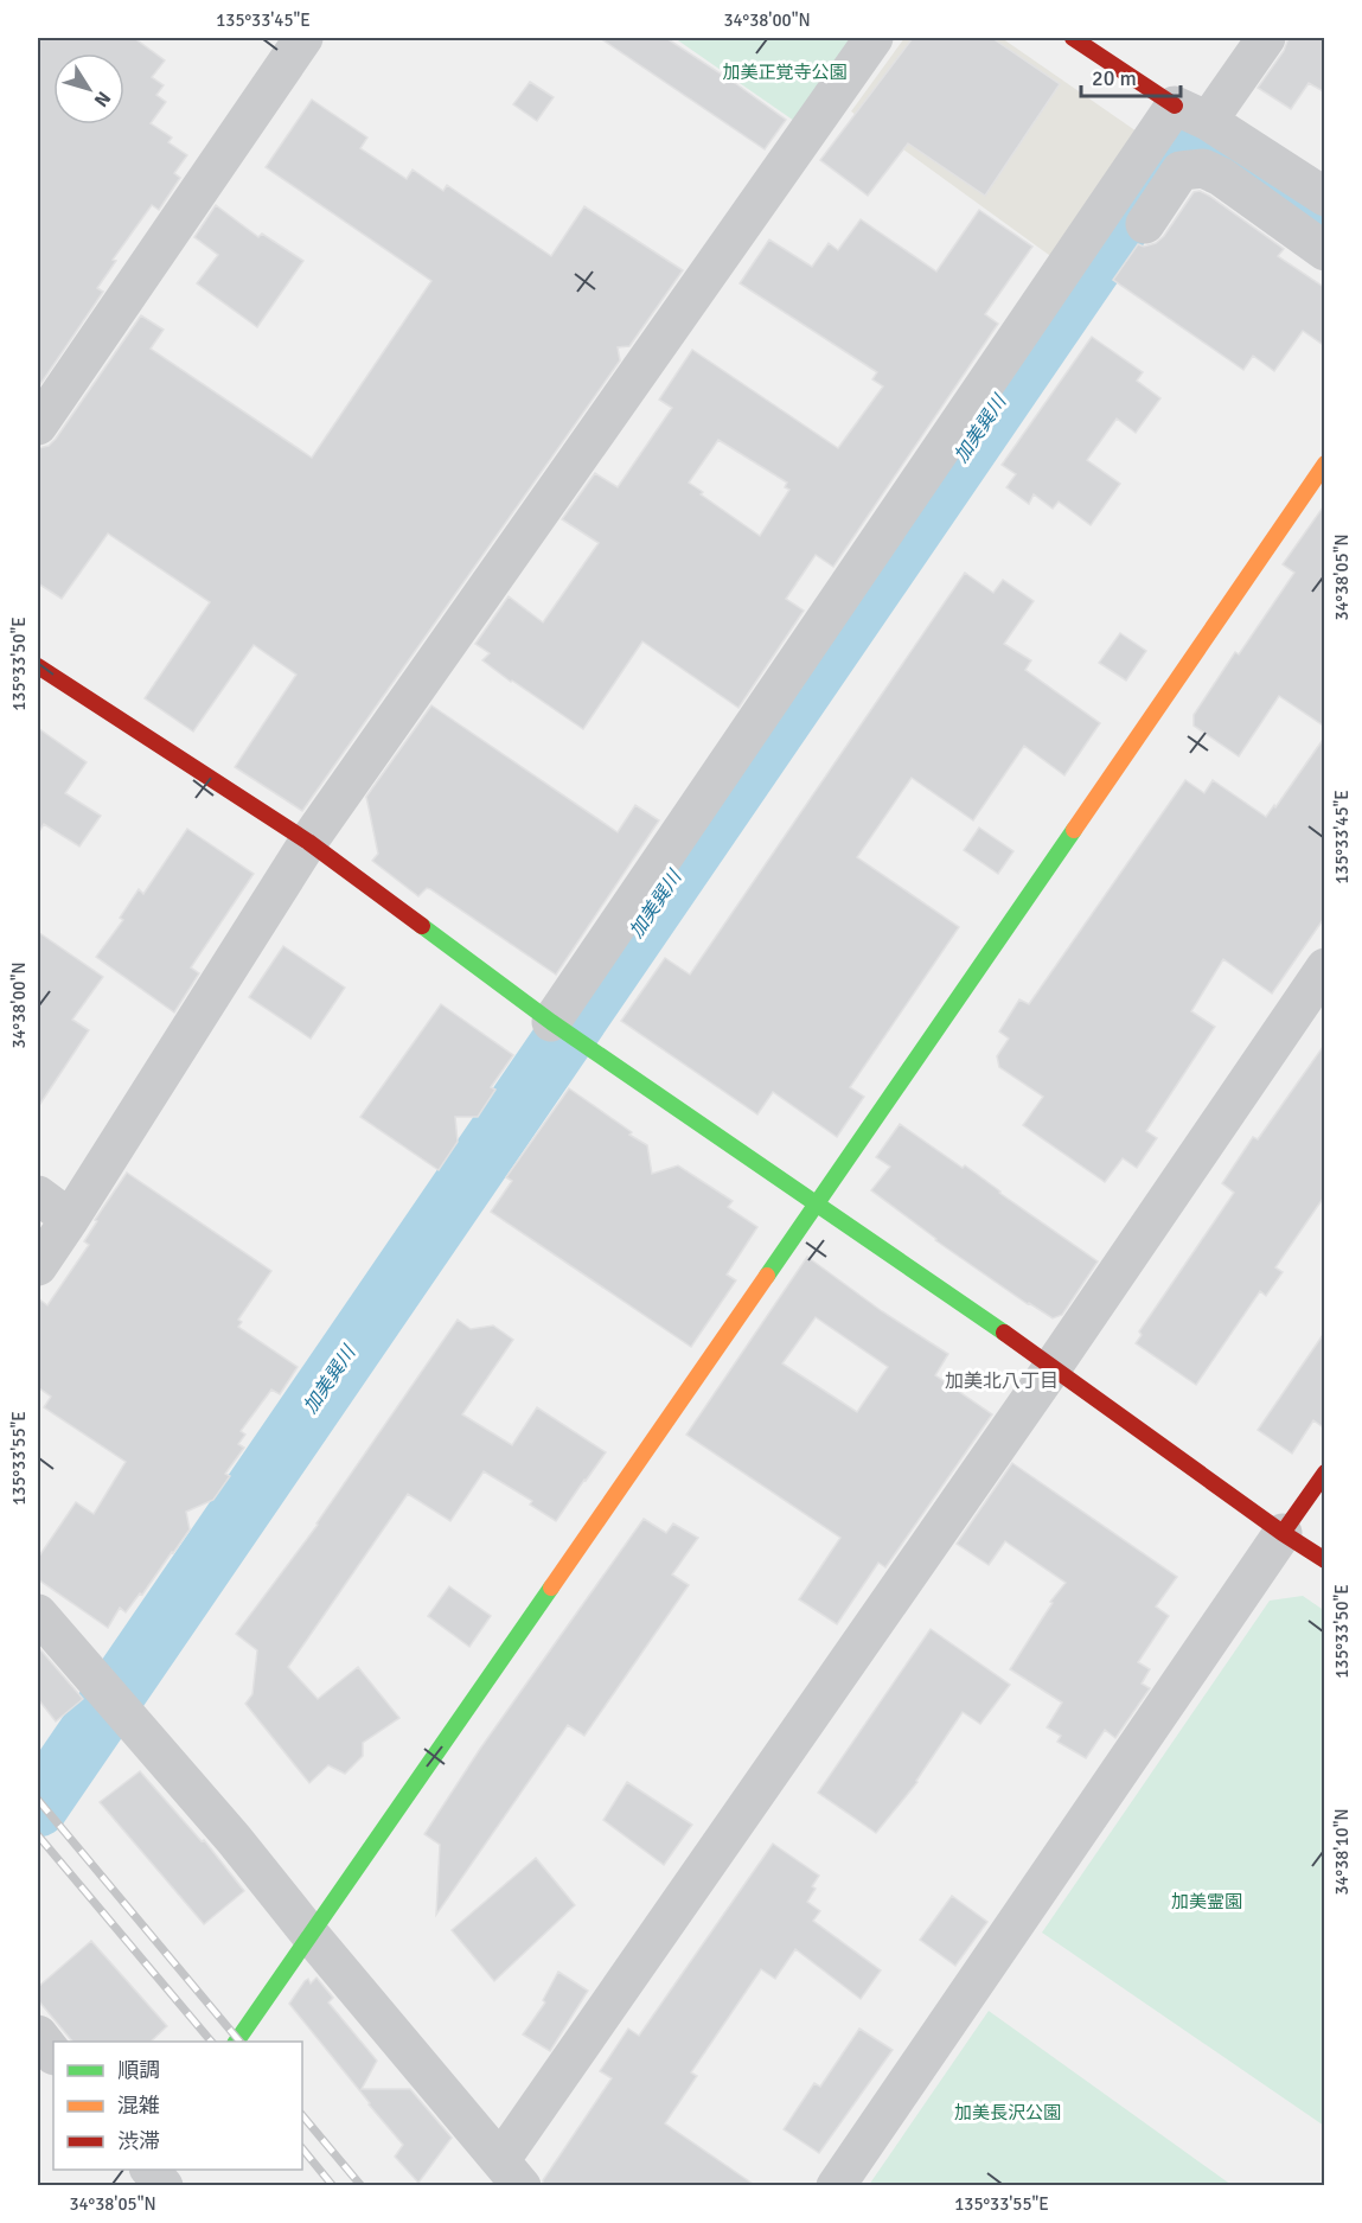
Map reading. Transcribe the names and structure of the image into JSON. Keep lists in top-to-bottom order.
{
  "districts": ["加美北八丁目"],
  "water": ["加美巽川"],
  "parks": ["加美正覚寺公園", "加美霊園", "加美長沢公園"],
  "legend": ["順調", "混雑", "渋滞"],
  "scale_bar": "20 m",
  "north": "bottom right",
  "coordinates": [
    "135°33'45\"E",
    "34°38'00\"N",
    "34°38'05\"N",
    "135°33'50\"E",
    "135°33'55\"E",
    "34°38'10\"N"
  ]
}
